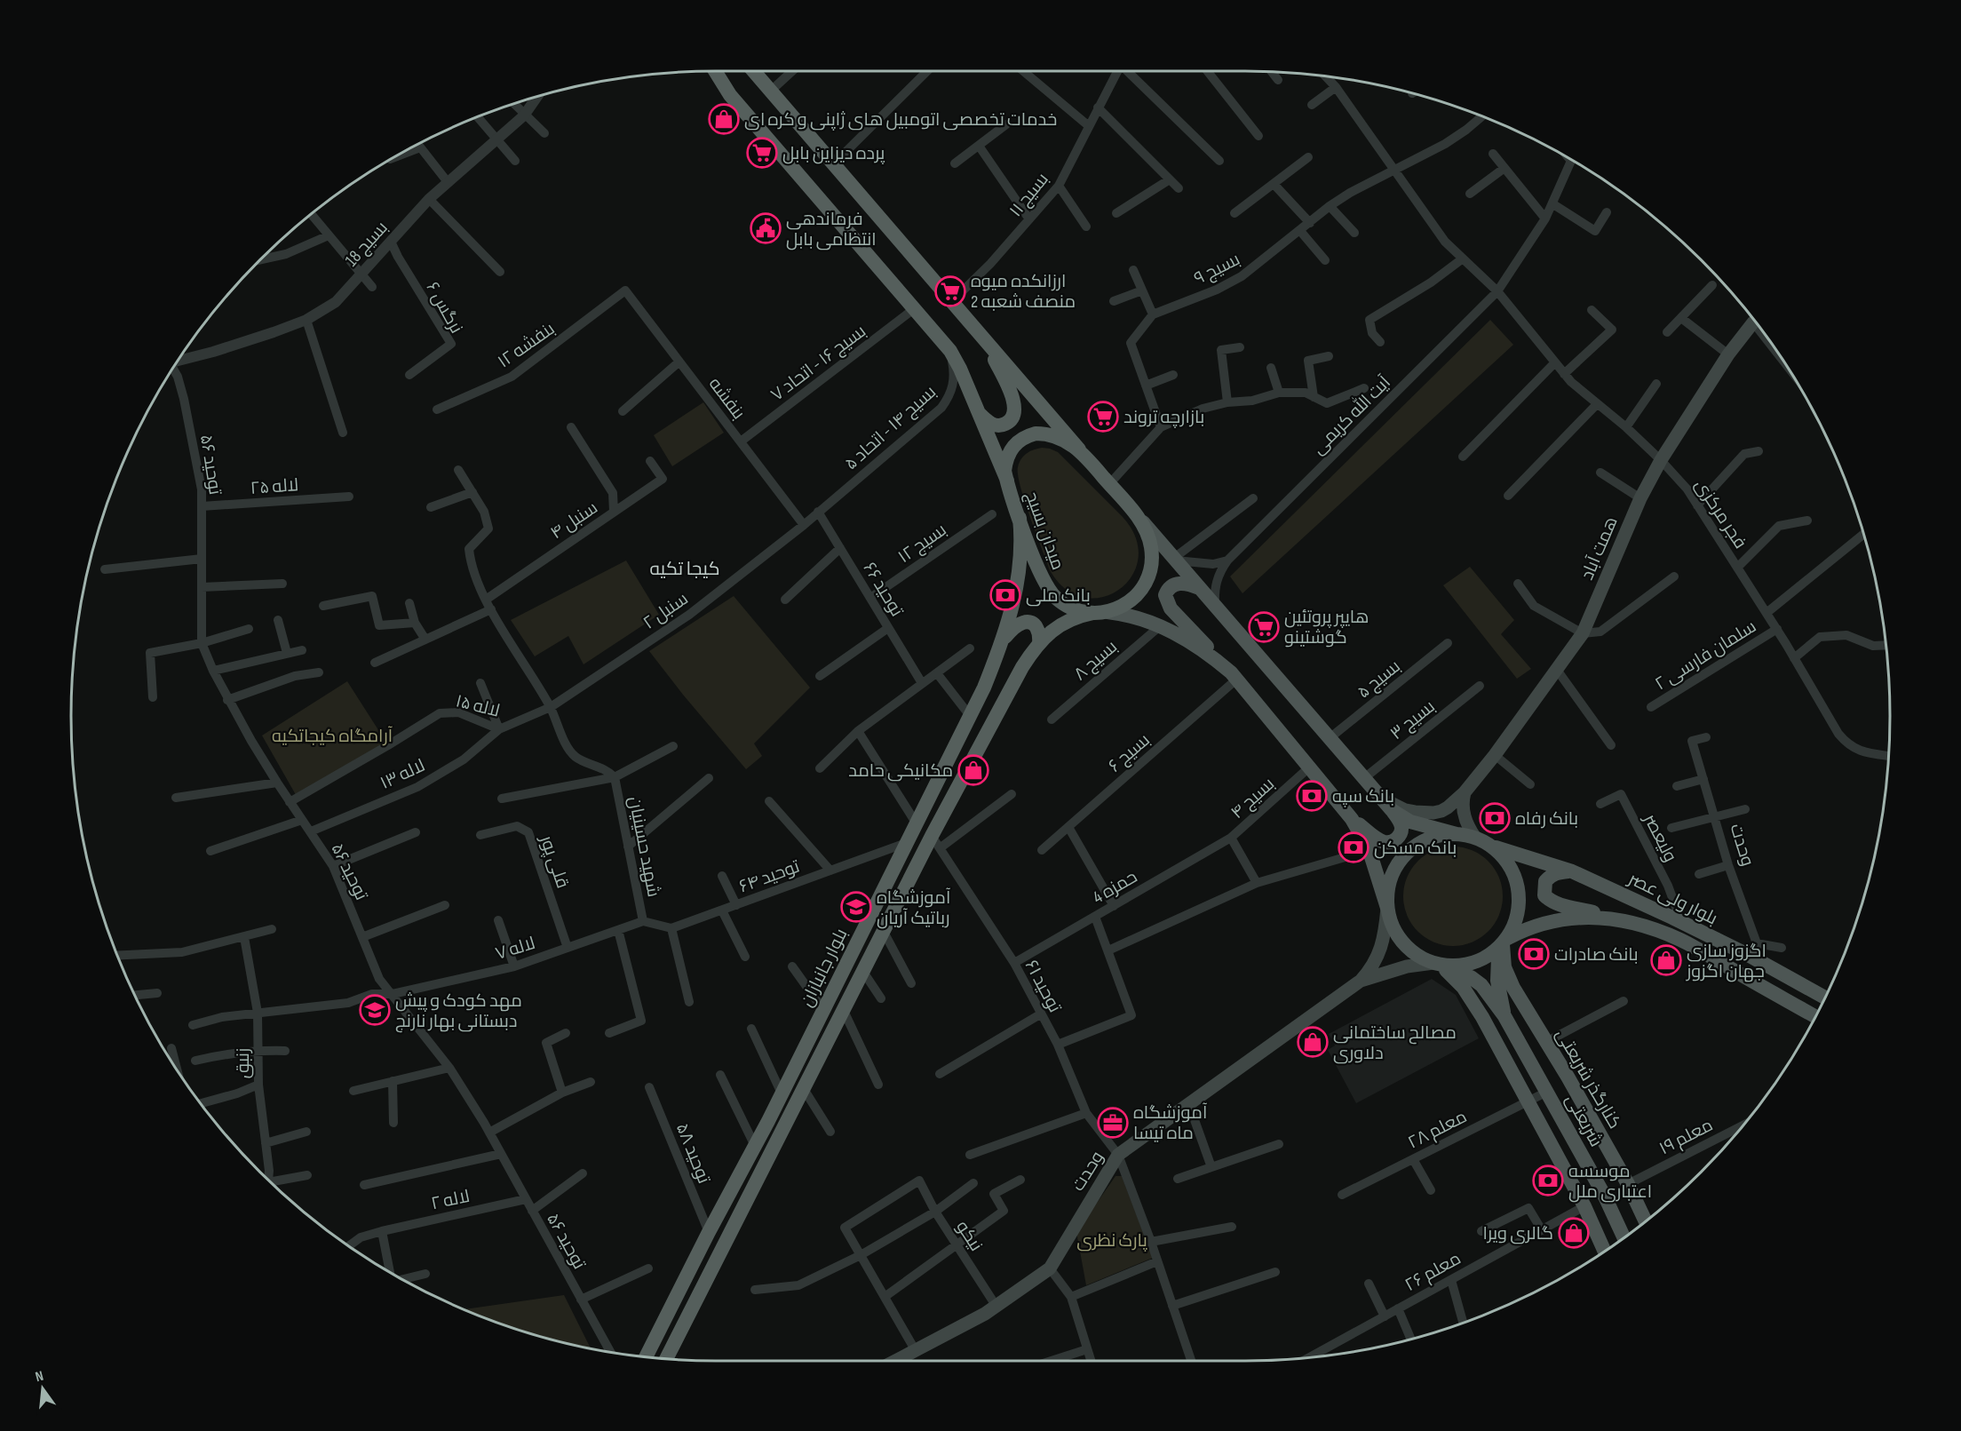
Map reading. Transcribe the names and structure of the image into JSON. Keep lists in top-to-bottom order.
{
  "streets": {
    "highway": ["میدان بسیج", "بلوار جانبازان"],
    "main road": [
      "همت آباد",
      "وحدت",
      "بلوار ولی عصر",
      "کنارگذر شریعتی",
      "شریعتی"
    ],
    "street": [
      "بسیج ۱۱",
      "بسیج 18",
      "بسیج ۹",
      "نرگس ۶",
      "بنفشه ۱۲",
      "بسیج ۱۶ - اتحاد ۷",
      "بنفشه",
      "آیت الله کریمی",
      "بسیج ۱۴ - اتحاد ۵",
      "توحید ۵۶",
      "لاله ۲۵",
      "فجر مرکزی",
      "سنبل ۴",
      "بسیج ۱۲",
      "توحید ۶۶",
      "سنبل ۲",
      "سلمان فارسی ۲",
      "بسیج ۸",
      "بسیج ۵",
      "لاله ۱۵",
      "بسیج ۳",
      "بسیج ۶",
      "لاله ۱۳",
      "بسیج ۴",
      "ولیعصر",
      "شهید حسینیان",
      "قلی پور",
      "توحید ۶۴",
      "حمزه 4",
      "لاله ۷",
      "توحید ۶۱",
      "زنبق",
      "معلم ۲۸",
      "معلم ۱۹",
      "توحید ۵۸",
      "لاله ۲",
      "نیکو",
      "معلم ۲۶"
    ]
  },
  "crossings": [
    ["بسیج 18", "نرگس ۶"],
    ["بسیج ۹", "فجر مرکزی"],
    ["بنفشه ۱۲", "بنفشه"],
    ["بسیج ۱۶ - اتحاد ۷", "بنفشه"],
    ["بنفشه", "سنبل ۲"],
    ["آیت الله کریمی", "فجر مرکزی"],
    ["بسیج ۱۴ - اتحاد ۵", "توحید ۶۶"],
    ["بسیج ۱۴ - اتحاد ۵", "سنبل ۲"],
    ["توحید ۵۶", "لاله ۲۵"],
    ["توحید ۵۶", "لاله ۱۵"],
    ["توحید ۵۶", "لاله ۱۳"],
    ["توحید ۵۶", "لاله ۷"],
    ["توحید ۵۶", "لاله ۲"],
    ["فجر مرکزی", "همت آباد"],
    ["فجر مرکزی", "سلمان فارسی ۲"],
    ["میدان بسیج", "بلوار جانبازان"],
    ["بسیج ۱۲", "توحید ۶۶"],
    ["توحید ۶۶", "سنبل ۲"],
    ["سنبل ۲", "لاله ۱۵"],
    ["لاله ۱۵", "لاله ۱۳"],
    ["بسیج ۴", "حمزه 4"],
    ["ولیعصر", "بلوار ولی عصر"],
    ["وحدت", "بلوار ولی عصر"],
    ["وحدت", "توحید ۶۱"],
    ["وحدت", "کنارگذر شریعتی"],
    ["وحدت", "نیکو"],
    ["شهید حسینیان", "لاله ۷"],
    ["قلی پور", "لاله ۷"],
    ["توحید ۶۴", "بلوار جانبازان"],
    ["حمزه 4", "توحید ۶۱"],
    ["بلوار ولی عصر", "کنارگذر شریعتی"],
    ["لاله ۷", "زنبق"],
    ["بلوار جانبازان", "توحید ۵۸"],
    ["کنارگذر شریعتی", "معلم ۱۹"],
    ["شریعتی", "معلم ۲۸"]
  ],
  "districts": ["کیجا تکیه"],
  "parks": ["آرامگاه کیجاتکیه", "پارک نظری"],
  "places": {
    "shop": [
      "خدمات تخصصی اتومبیل های ژاپنی و کره ای",
      "مکانیکی حامد",
      "اگزوز سازی جهان اگزوز",
      "مصالح ساختمانی دلاوری",
      "گالری ویرا"
    ],
    "supermarket": [
      "پرده دیزاین بابل",
      "ارزانکده میوه منصف شعبه 2",
      "بازارچه تروند",
      "هایپر پروتئین گوشتینو"
    ],
    "public building": ["فرماندهی انتظامی بابل"],
    "bank": [
      "بانک ملی",
      "بانک سپه",
      "بانک رفاه",
      "بانک مسکن",
      "بانک صادرات",
      "موسسه اعتباری ملل"
    ],
    "school or university": ["آموزشگاه رباتیک آریان", "مهد کودک و پیش دبستانی بهار نارنج"],
    "office": ["آموزشگاه ماه تیسا"]
  },
  "north": "top"
}
